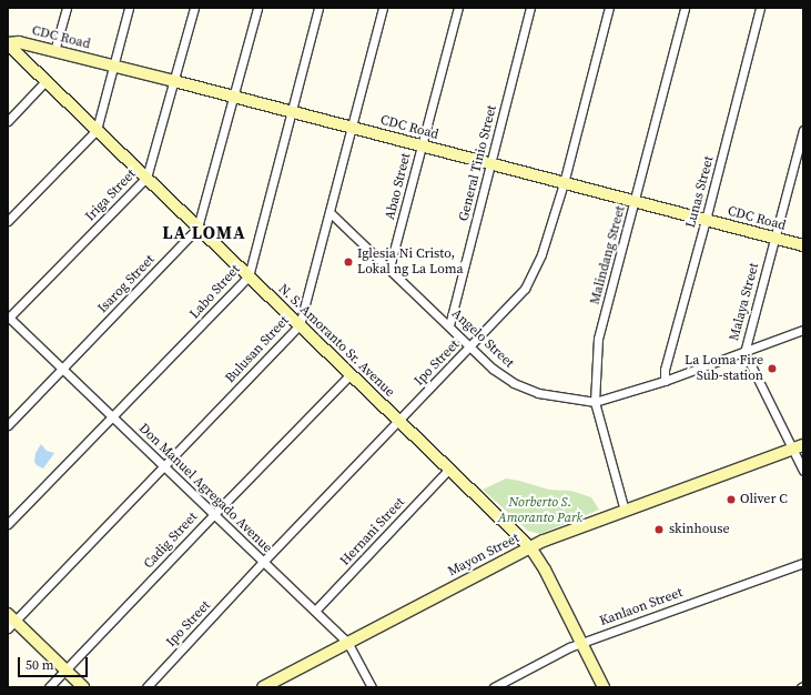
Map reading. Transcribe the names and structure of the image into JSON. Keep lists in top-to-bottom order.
{
  "streets": {
    "street": [
      "CDC Road",
      "General Tinio Street",
      "Abao Street",
      "Lunas Street",
      "Iriga Street",
      "Malindang Street",
      "Isarog Street",
      "Labo Street",
      "Malaya Street",
      "Angelo Street",
      "N. S. Amoranto Sr. Avenue",
      "Bulusan Street",
      "Ipo Street",
      "Don Manuel Agregado Avenue",
      "Hernani Street",
      "Cadig Street",
      "Mayon Street",
      "Kanlaon Street"
    ]
  },
  "crossings": [
    ["CDC Road", "General Tinio Street"],
    ["CDC Road", "Abao Street"],
    ["CDC Road", "Lunas Street"],
    ["CDC Road", "Iriga Street"],
    ["CDC Road", "Malindang Street"],
    ["CDC Road", "Isarog Street"],
    ["CDC Road", "Labo Street"],
    ["CDC Road", "Malaya Street"],
    ["CDC Road", "N. S. Amoranto Sr. Avenue"],
    ["CDC Road", "Bulusan Street"],
    ["CDC Road", "Ipo Street"],
    ["General Tinio Street", "Angelo Street"],
    ["Abao Street", "Angelo Street"],
    ["Lunas Street", "Angelo Street"],
    ["Iriga Street", "N. S. Amoranto Sr. Avenue"],
    ["Iriga Street", "Don Manuel Agregado Avenue"],
    ["Malindang Street", "Angelo Street"],
    ["Malindang Street", "Mayon Street"],
    ["Isarog Street", "N. S. Amoranto Sr. Avenue"],
    ["Isarog Street", "Don Manuel Agregado Avenue"],
    ["Labo Street", "N. S. Amoranto Sr. Avenue"],
    ["Labo Street", "Don Manuel Agregado Avenue"],
    ["Malaya Street", "Angelo Street"],
    ["Malaya Street", "Mayon Street"],
    ["Angelo Street", "Bulusan Street"],
    ["Angelo Street", "Ipo Street"],
    ["N. S. Amoranto Sr. Avenue", "Bulusan Street"],
    ["N. S. Amoranto Sr. Avenue", "Ipo Street"],
    ["N. S. Amoranto Sr. Avenue", "Hernani Street"],
    ["N. S. Amoranto Sr. Avenue", "Cadig Street"],
    ["N. S. Amoranto Sr. Avenue", "Mayon Street"],
    ["N. S. Amoranto Sr. Avenue", "Kanlaon Street"],
    ["Bulusan Street", "Don Manuel Agregado Avenue"],
    ["Ipo Street", "Don Manuel Agregado Avenue"],
    ["Don Manuel Agregado Avenue", "Hernani Street"],
    ["Don Manuel Agregado Avenue", "Cadig Street"],
    ["Don Manuel Agregado Avenue", "Mayon Street"]
  ],
  "districts": ["LA LOMA"],
  "parks": ["Norberto S. Amoranto Park"],
  "places": [
    "Iglesia Ni Cristo, Lokal ng La Loma",
    "La Loma Fire Sub-station",
    "Oliver C",
    "skinhouse"
  ],
  "scale_bar": "50 m"
}
